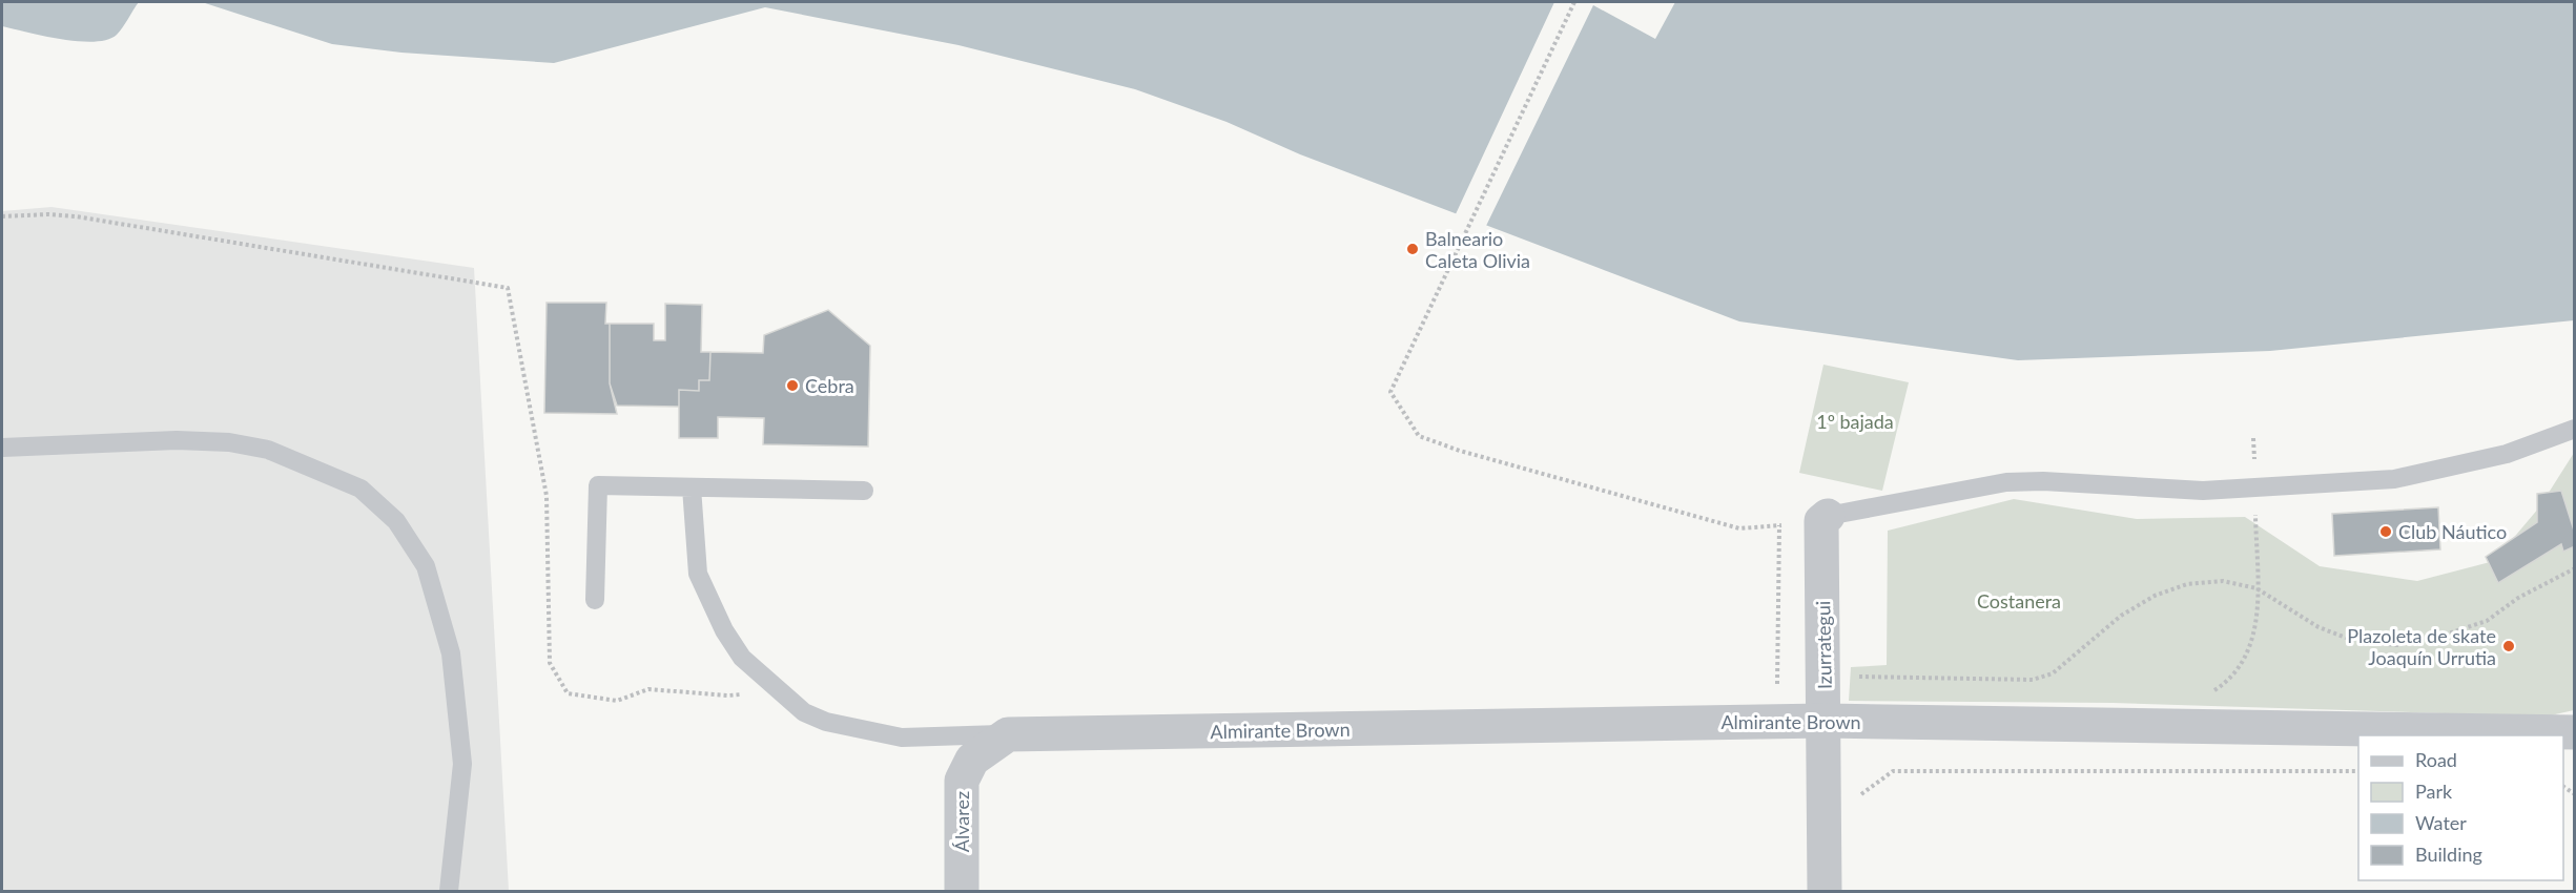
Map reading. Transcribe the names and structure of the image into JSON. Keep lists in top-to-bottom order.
{
  "streets": {
    "street": ["Izurrategui", "Almirante Brown", "Álvarez"]
  },
  "crossings": [
    ["Izurrategui", "Almirante Brown"],
    ["Almirante Brown", "Álvarez"]
  ],
  "parks": ["1º bajada", "Costanera"],
  "places": [
    "Balneario Caleta Olivia",
    "Cebra",
    "Club Náutico",
    "Plazoleta de skate Joaquín Urrutia"
  ],
  "legend": [
    "Road",
    "Park",
    "Water",
    "Building"
  ]
}
